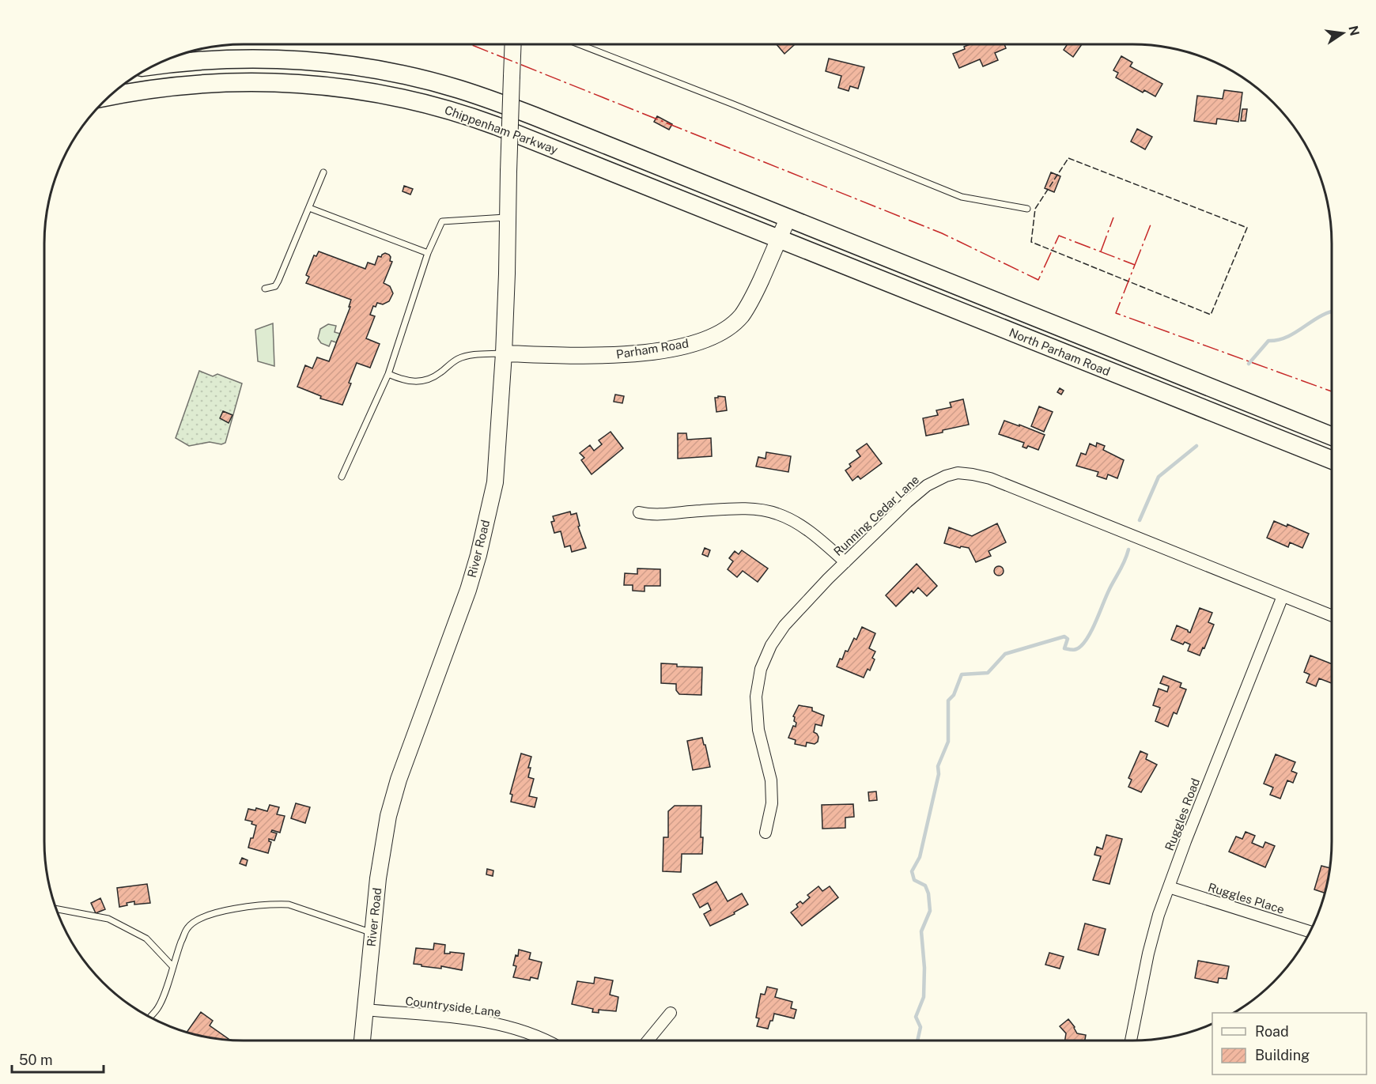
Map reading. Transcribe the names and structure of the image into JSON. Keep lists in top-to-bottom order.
{
  "streets": {
    "highway": ["Chippenham Parkway", "North Parham Road"],
    "main road": ["Parham Road", "River Road"],
    "street": [
      "Running Cedar Lane",
      "Ruggles Road",
      "Ruggles Place",
      "Countryside Lane"
    ]
  },
  "crossings": [
    ["Chippenham Parkway", "Parham Road"],
    ["Chippenham Parkway", "North Parham Road"],
    ["Parham Road", "North Parham Road"],
    ["Parham Road", "River Road"],
    ["Running Cedar Lane", "Ruggles Road"],
    ["River Road", "Countryside Lane"],
    ["Ruggles Road", "Ruggles Place"]
  ],
  "legend": ["Road", "Building"],
  "scale_bar": "50 m",
  "north": "right"
}
